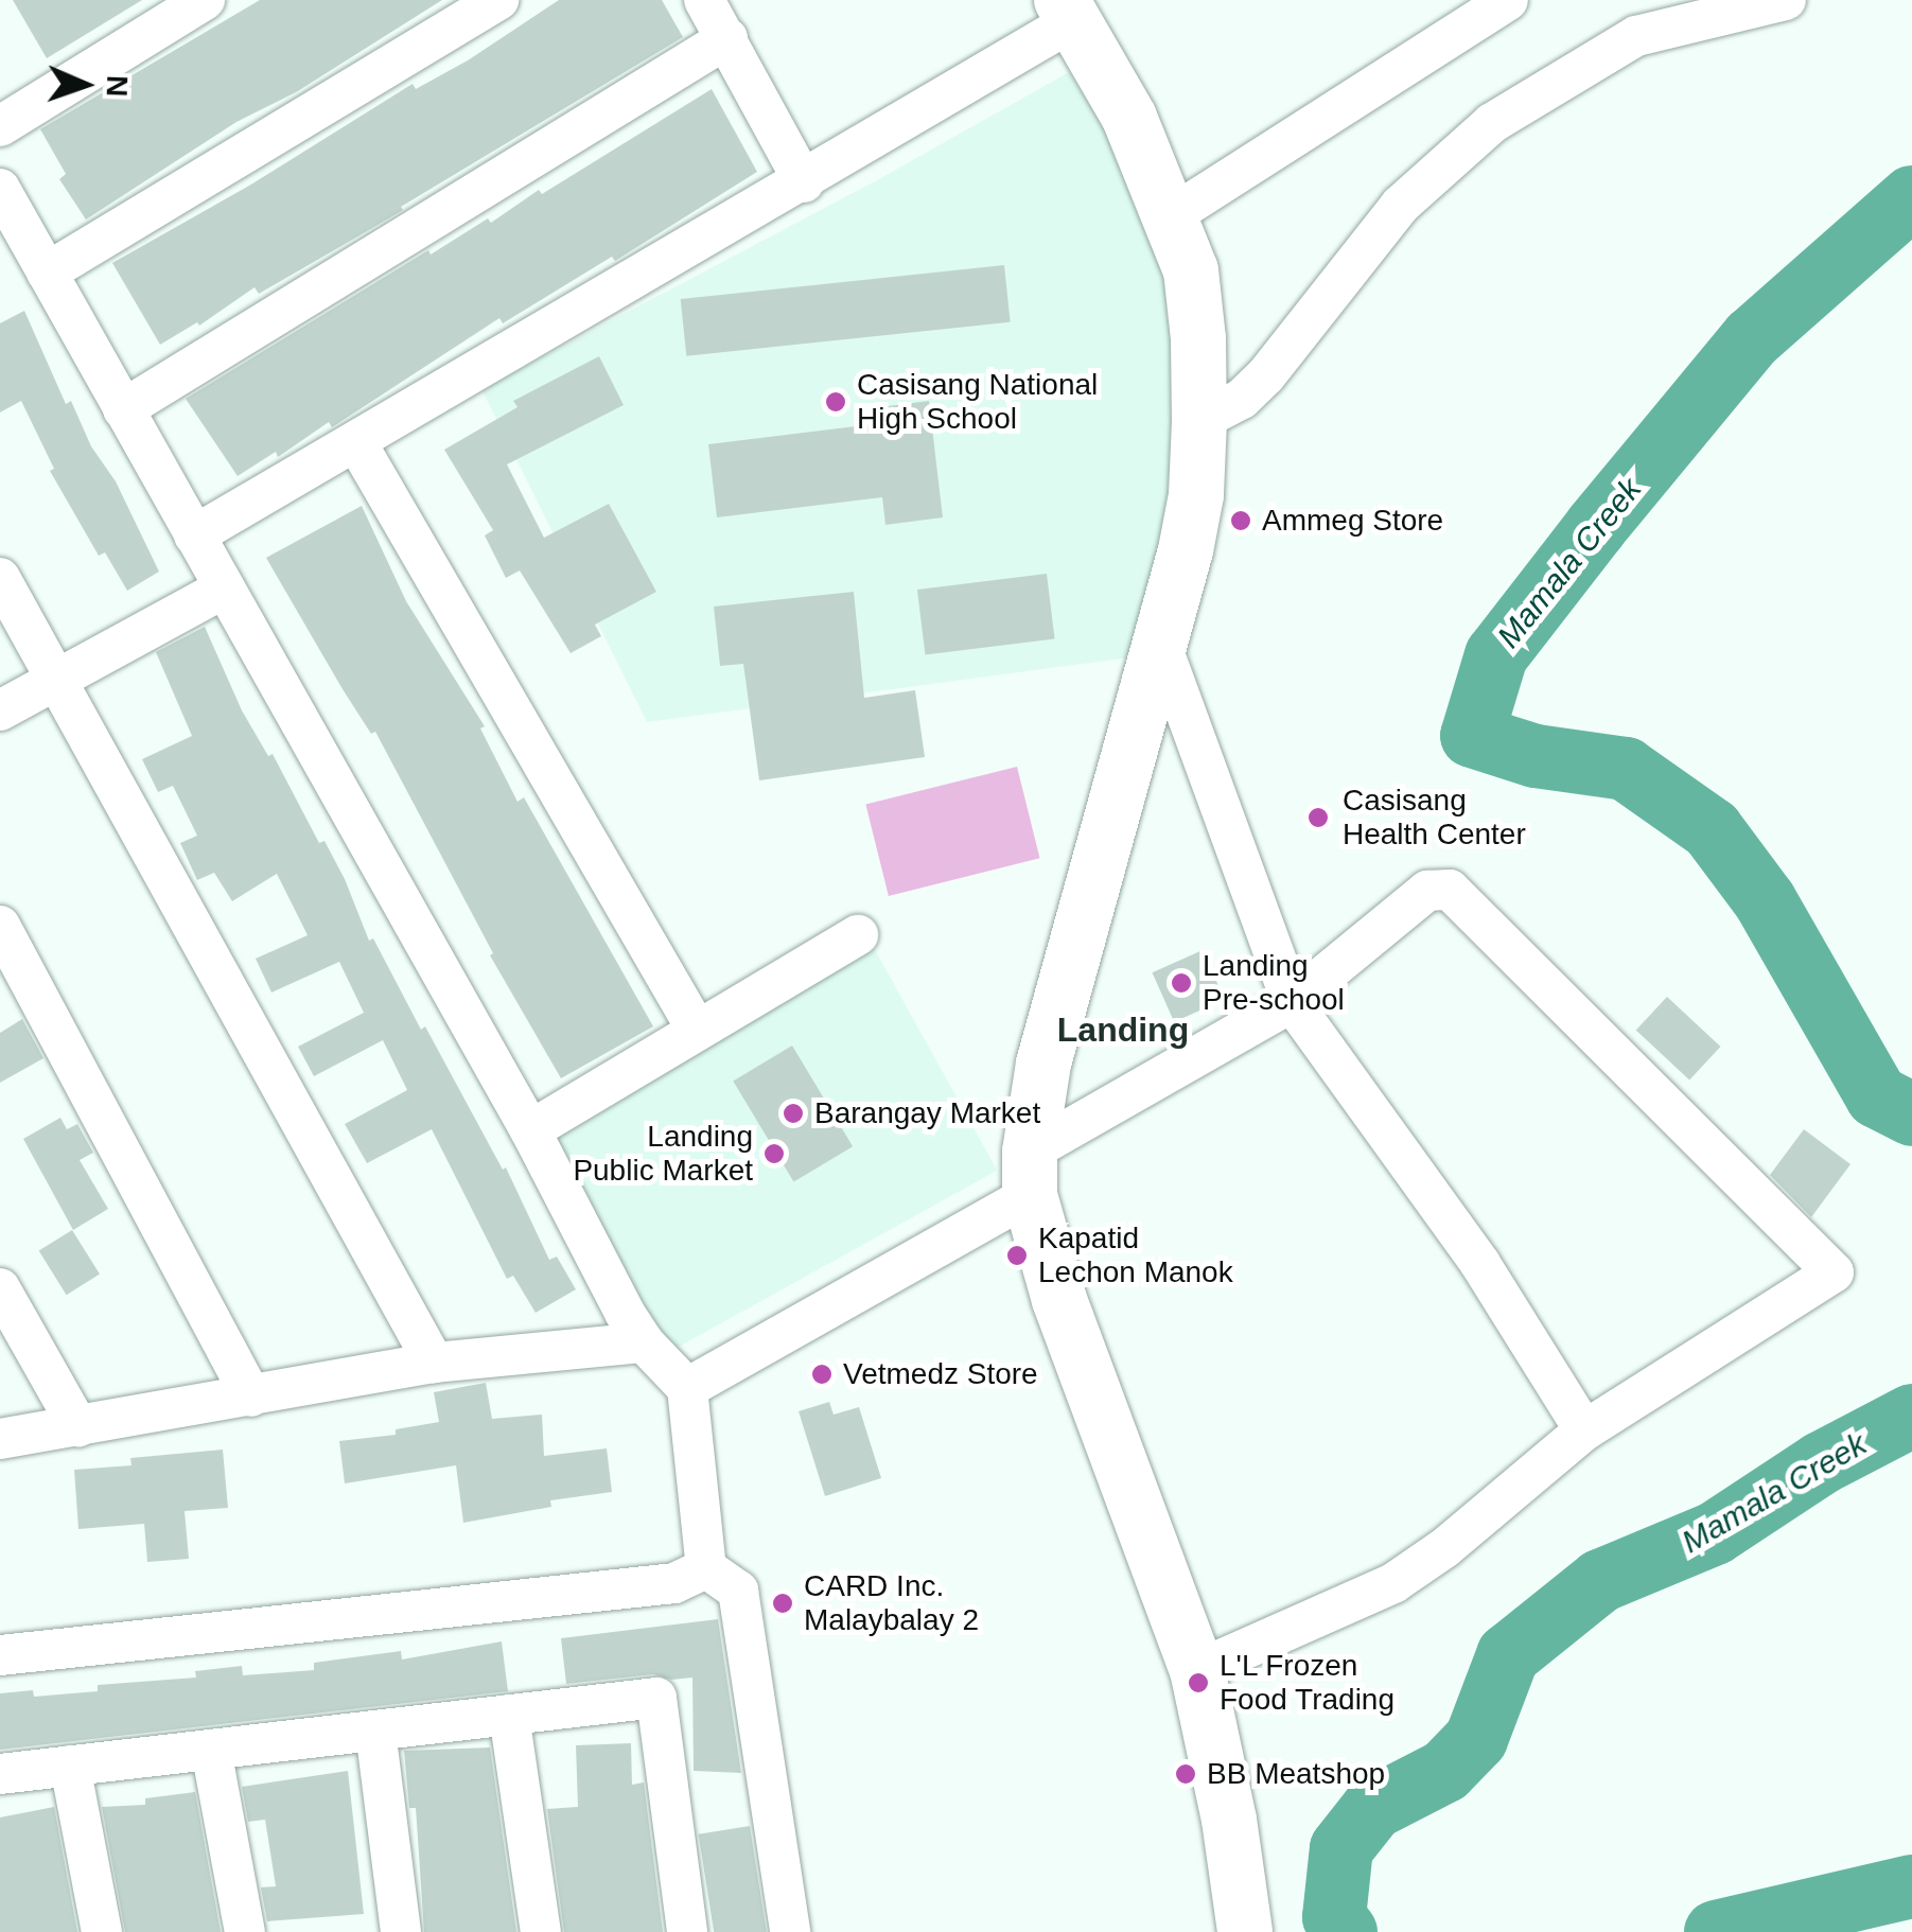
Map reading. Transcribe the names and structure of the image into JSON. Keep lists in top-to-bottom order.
{
  "districts": ["Landing"],
  "water": ["Mamala Creek"],
  "places": [
    "Casisang National High School",
    "Ammeg Store",
    "Casisang Health Center",
    "Landing Pre-school",
    "Barangay Market",
    "Landing Public Market",
    "Kapatid Lechon Manok",
    "Vetmedz Store",
    "CARD Inc. Malaybalay 2",
    "L'L Frozen Food Trading",
    "BB Meatshop"
  ],
  "north": "right"
}
